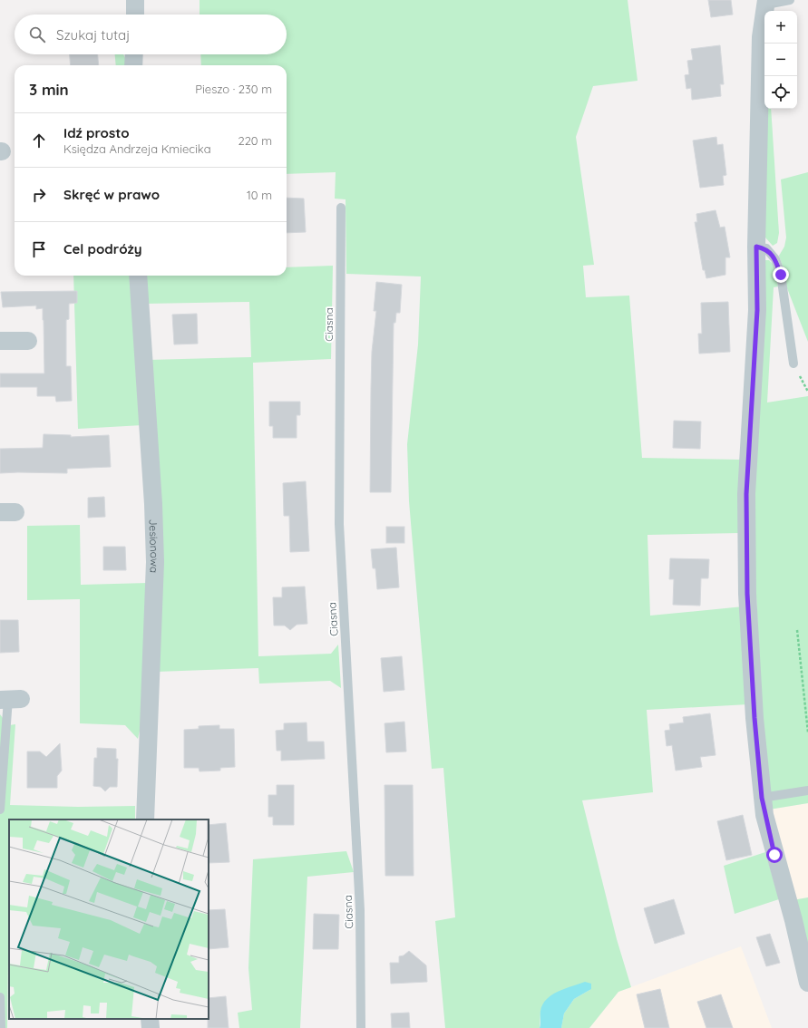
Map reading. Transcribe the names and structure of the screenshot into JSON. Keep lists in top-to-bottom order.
{
  "streets": {
    "street": ["Jesionowa"],
    "lane": ["Ciasna"]
  },
  "page": {
    "map_buttons": ["+", "−"],
    "search": "Szukaj tutaj",
    "heading": ["3 min", "Pieszo · 230 m"],
    "list": [
      ["Idź prosto", "Księdza Andrzeja Kmiecika", "220 m"],
      ["Skręć w prawo", "10 m"],
      "Cel podróży"
    ]
  }
}
